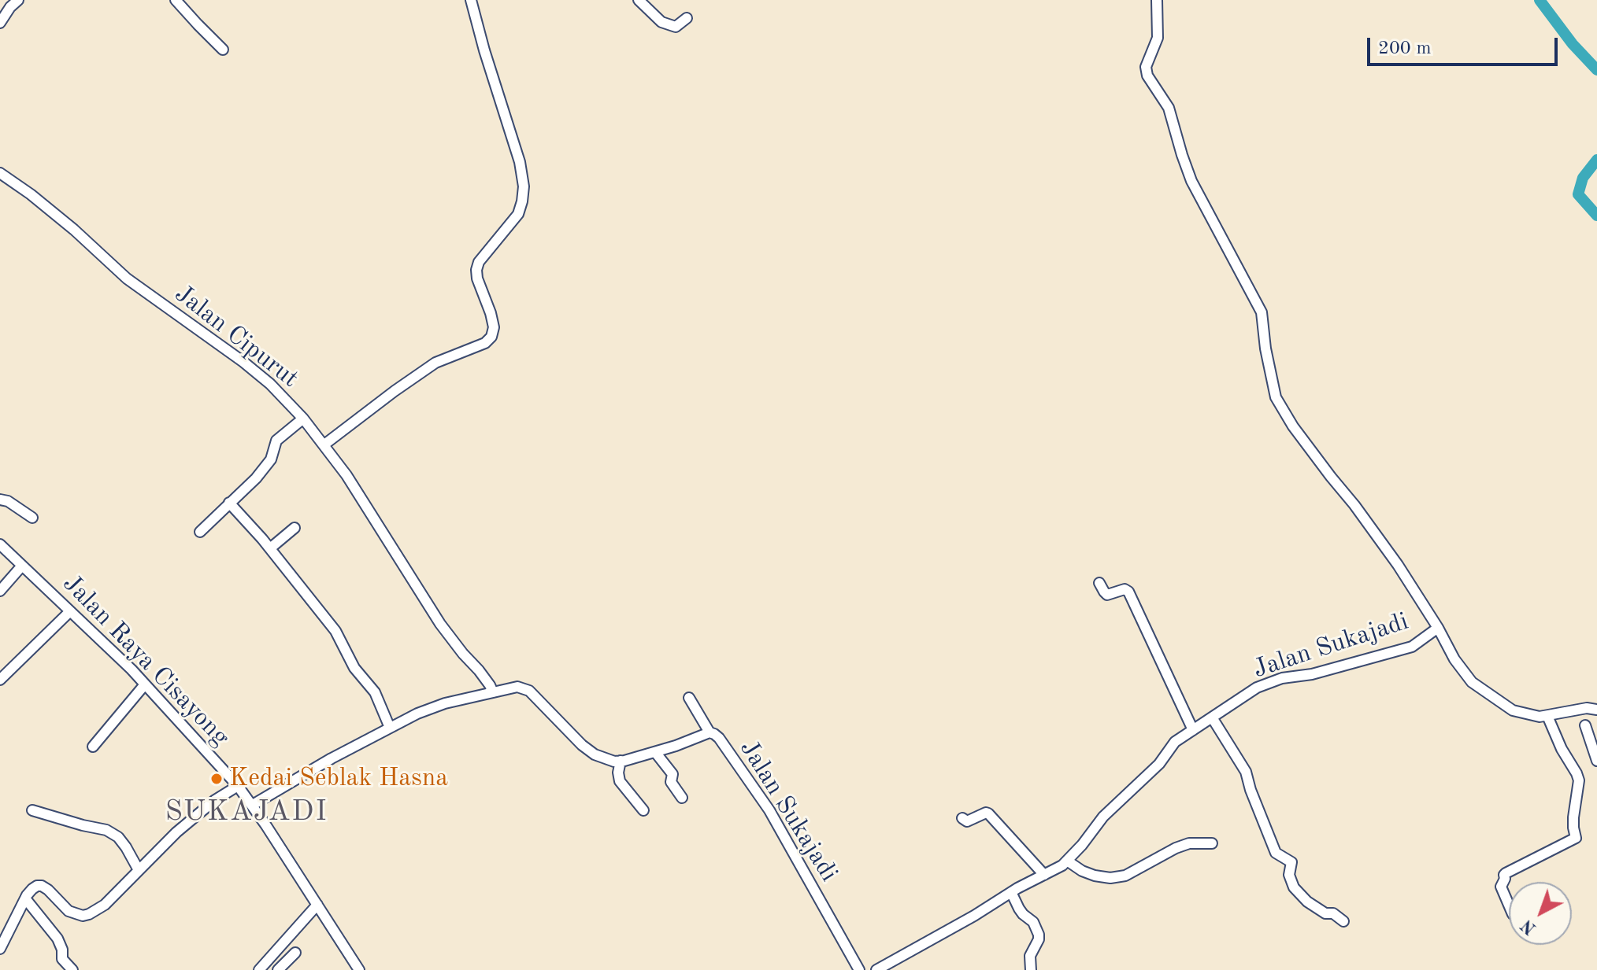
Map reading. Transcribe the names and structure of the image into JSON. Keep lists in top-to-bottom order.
{
  "streets": {
    "street": ["Jalan Cipurut", "Jalan Sukajadi", "Jalan Raya Cisayong"]
  },
  "districts": ["SUKAJADI"],
  "places": ["Kedai Seblak Hasna"],
  "scale_bar": "200 m",
  "north": "bottom left"
}
